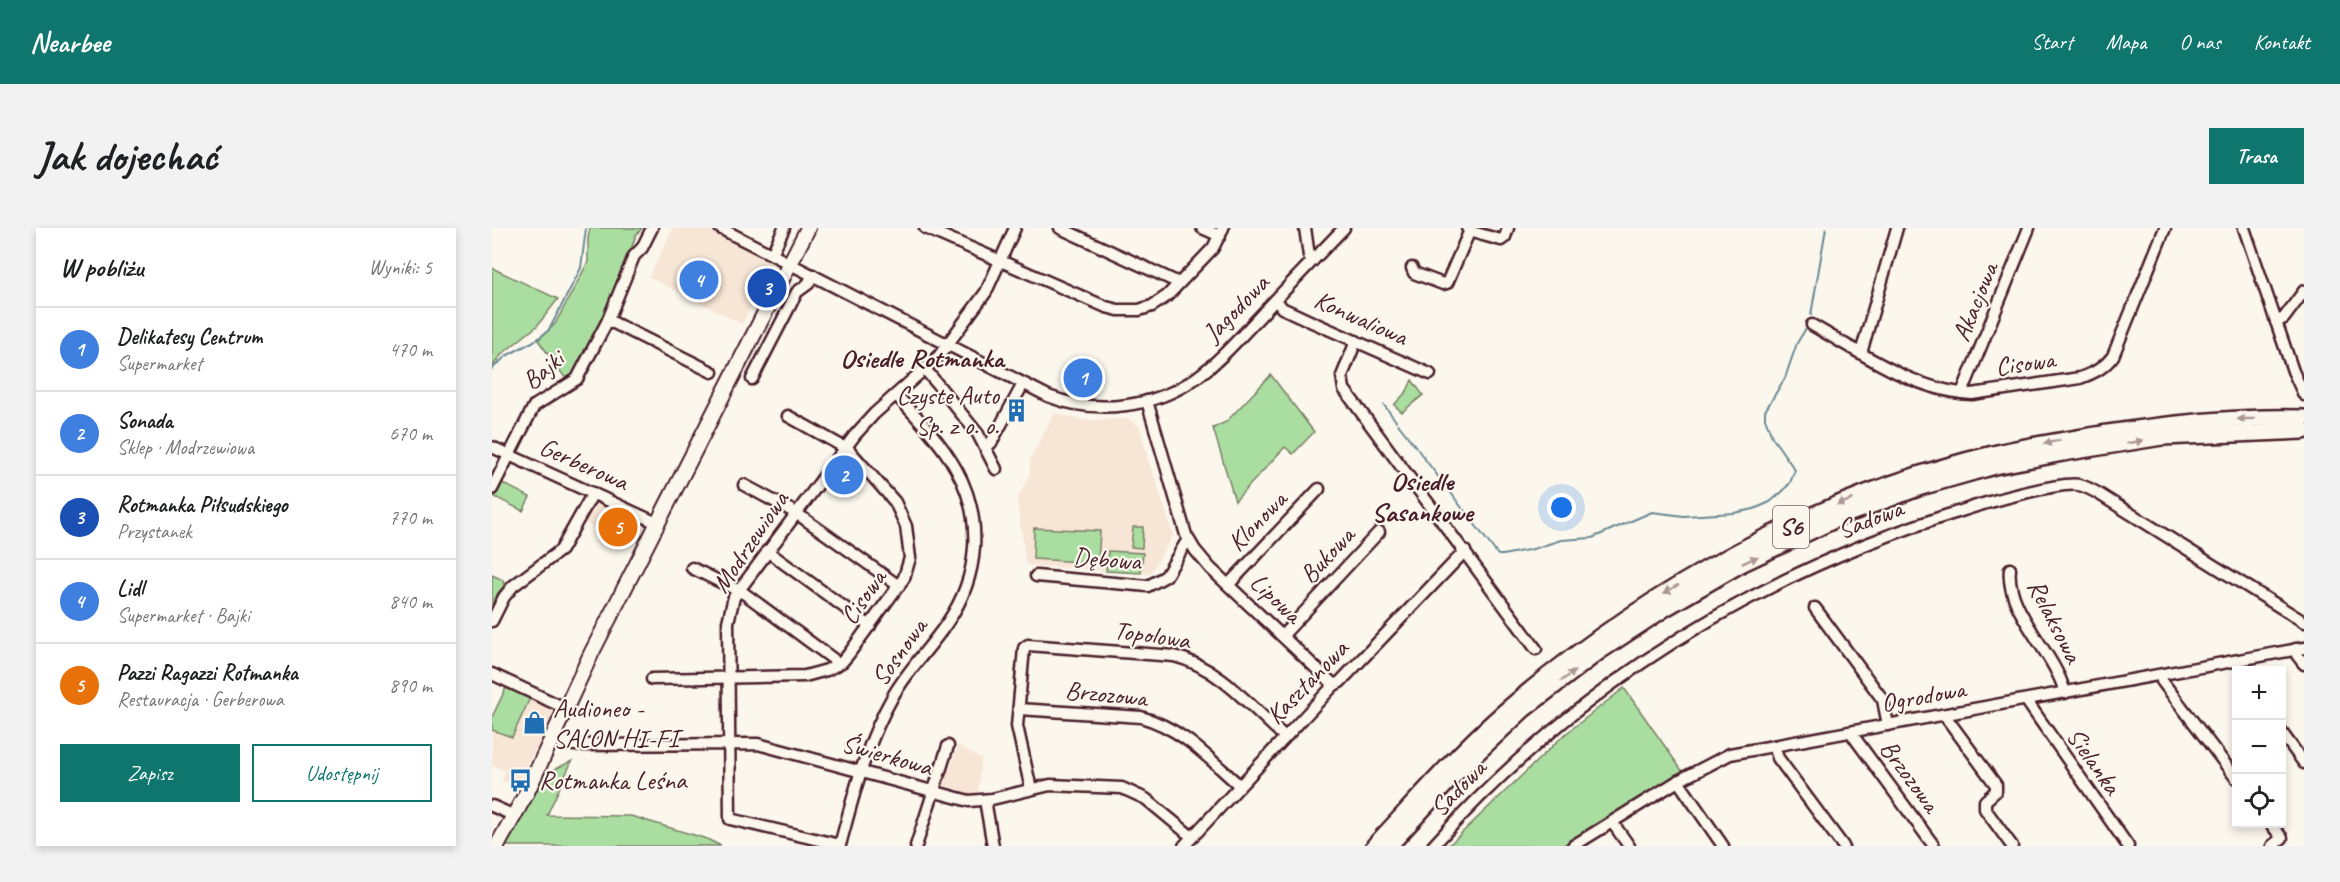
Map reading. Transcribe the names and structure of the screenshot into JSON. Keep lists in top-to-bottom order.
{
  "streets": {
    "highway": ["S6"],
    "street": [
      "Akacjowa",
      "Jagodowa",
      "Konwaliowa",
      "Cisowa",
      "Bajki",
      "Gerberowa",
      "Sadowa",
      "Klonowa",
      "Modrzewiowa",
      "Bukowa",
      "Dębowa",
      "Lipowa",
      "Relaksowa",
      "Topolowa",
      "Sosnowa",
      "Kasztanowa",
      "Brzozowa",
      "Ogrodowa",
      "Świerkowa",
      "Sielanka"
    ]
  },
  "crossings": [
    ["Akacjowa", "Cisowa"],
    ["Jagodowa", "Konwaliowa"],
    ["Jagodowa", "Modrzewiowa"],
    ["Cisowa", "Modrzewiowa"],
    ["Bajki", "Gerberowa"],
    ["Klonowa", "Lipowa"],
    ["Modrzewiowa", "Sosnowa"],
    ["Modrzewiowa", "Świerkowa"],
    ["Bukowa", "Lipowa"],
    ["Dębowa", "Lipowa"],
    ["Lipowa", "Kasztanowa"],
    ["Relaksowa", "Ogrodowa"],
    ["Topolowa", "Kasztanowa"],
    ["Topolowa", "Brzozowa"],
    ["Sosnowa", "Świerkowa"],
    ["Kasztanowa", "Brzozowa"],
    ["Kasztanowa", "Świerkowa"],
    ["Brzozowa", "Ogrodowa"],
    ["Ogrodowa", "Sielanka"]
  ],
  "districts": ["Osiedle Rotmanka", "Osiedle Sasankowe"],
  "places": {
    "building": ["Czyste Auto Sp. z o. o."],
    "shop": ["Audioneo - SALON HI-FI"],
    "bus stop": ["Rotmanka Leśna"]
  },
  "page": {
    "header": "Nearbee",
    "nav": [
      "Start",
      "Mapa",
      "O nas",
      "Kontakt"
    ],
    "buttons": [
      "Trasa",
      ["Zapisz", "Udostępnij"]
    ],
    "title": "Jak dojechać",
    "heading": ["W pobliżu", "Wyniki: 5"],
    "pins": [
      "4",
      "3",
      "1",
      "2",
      "5"
    ],
    "list": [
      {
        "mark": "1",
        "name": "Delikatesy Centrum",
        "note": "Supermarket",
        "value": "470 m"
      },
      {
        "mark": "2",
        "name": "Sonada",
        "note": "Sklep · Modrzewiowa",
        "value": "670 m"
      },
      {
        "mark": "3",
        "name": "Rotmanka Piłsudskiego",
        "note": "Przystanek",
        "value": "770 m"
      },
      {
        "mark": "4",
        "name": "Lidl",
        "note": "Supermarket · Bajki",
        "value": "840 m"
      },
      {
        "mark": "5",
        "name": "Pazzi Ragazzi Rotmanka",
        "note": "Restauracja · Gerberowa",
        "value": "890 m"
      }
    ],
    "map_buttons": ["+", "−"]
  }
}
